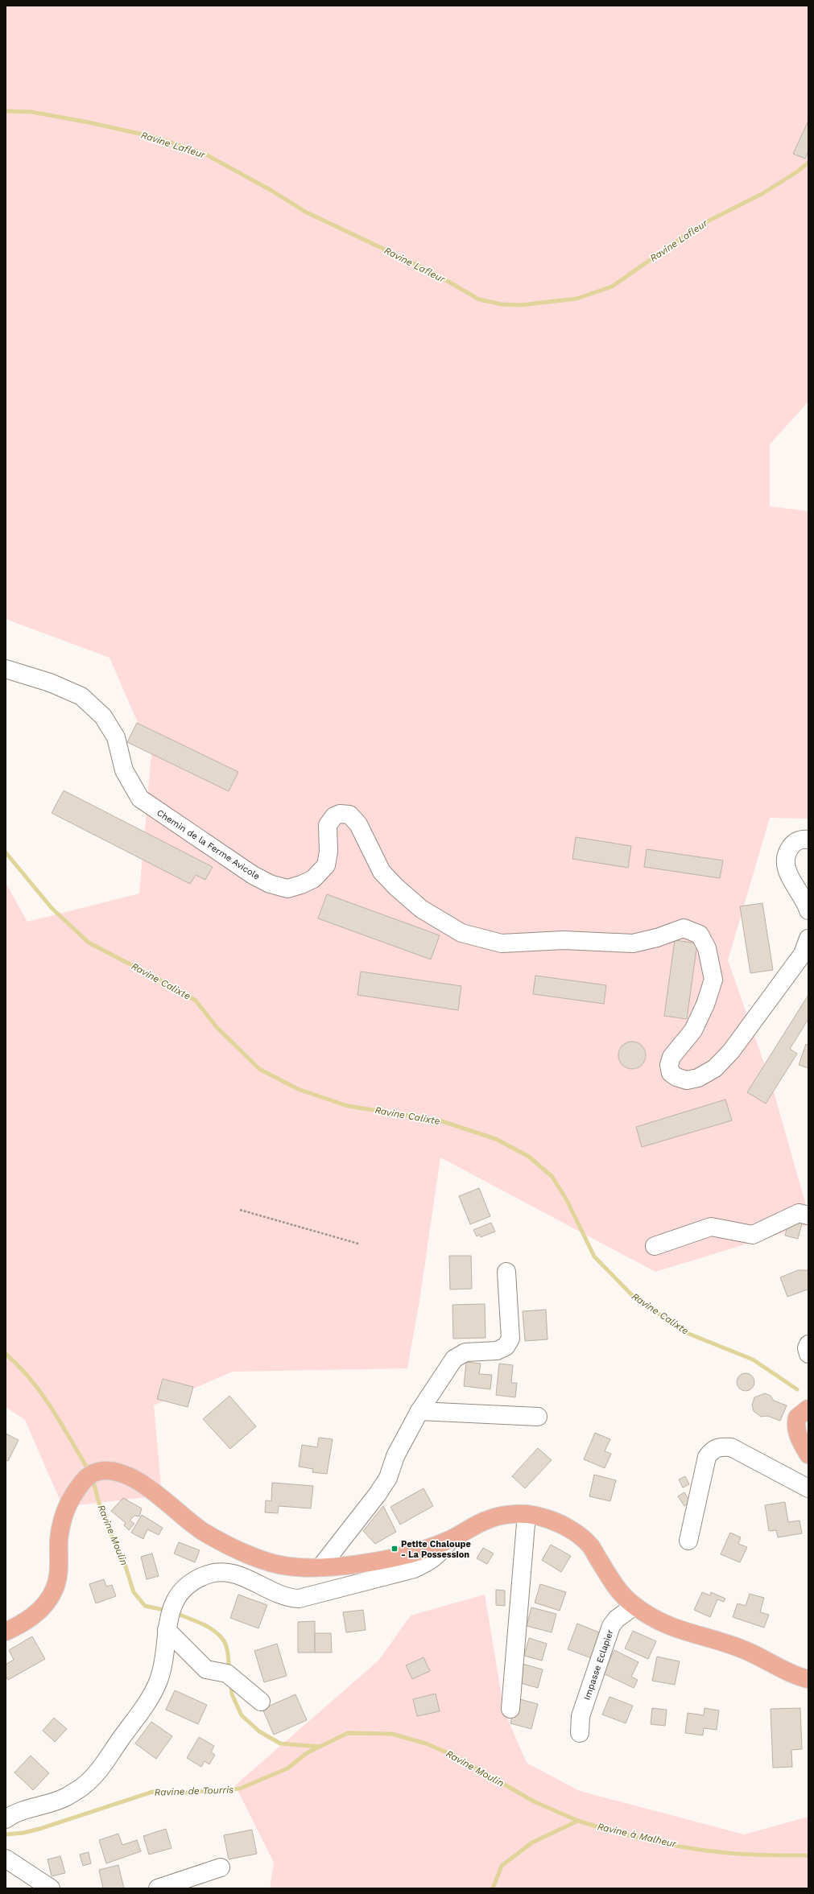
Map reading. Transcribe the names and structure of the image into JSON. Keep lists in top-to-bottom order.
{
  "streets": {
    "street": ["Chemin de la Ferme Avicole", "Impasse Eclapier"]
  },
  "water": [
    "Ravine Lafleur",
    "Ravine Calixte",
    "Ravine Moulin",
    "Ravine de Tourris",
    "Ravine à Malheur"
  ],
  "places": {
    "transit": ["Petite Chaloupe - La Possession"]
  }
}
